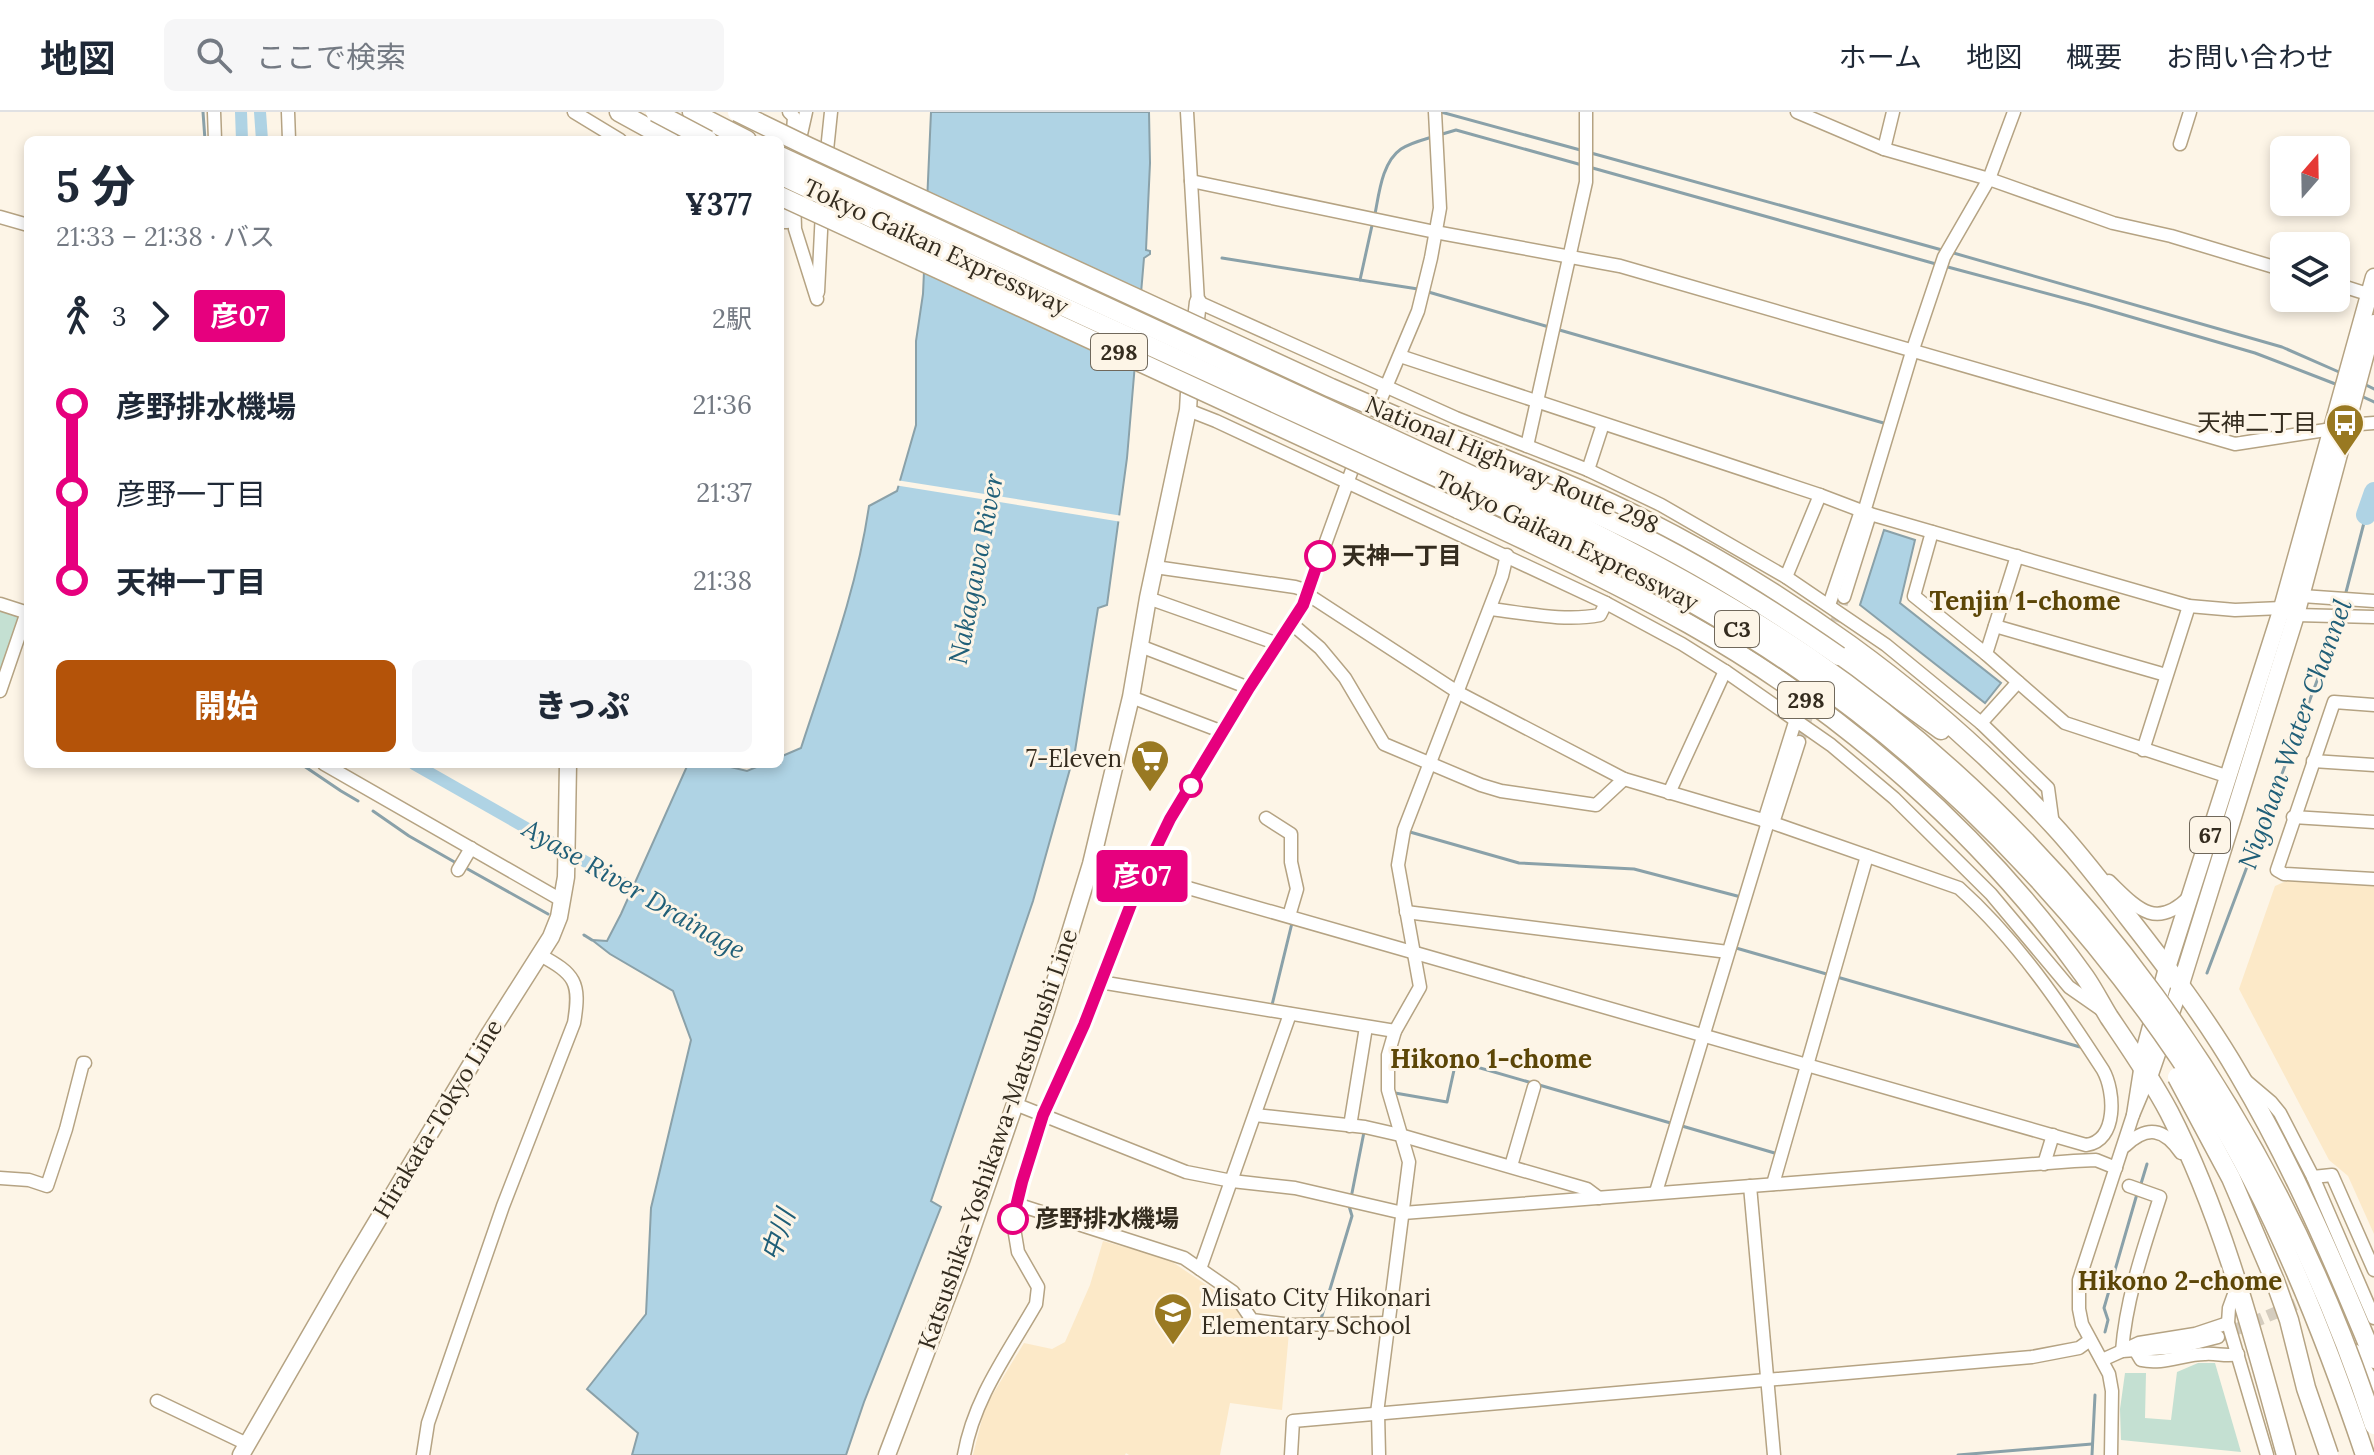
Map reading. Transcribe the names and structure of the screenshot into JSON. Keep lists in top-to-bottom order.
{
  "streets": {
    "highway": [
      "Tokyo Gaikan Expressway",
      "298",
      "National Highway Route 298",
      "C3"
    ],
    "main road": ["67", "Hirakata-Tokyo Line", "Katsushika-Yoshikawa-Matsubushi Line"]
  },
  "crossings": [
    ["Tokyo Gaikan Expressway", "298"],
    ["298", "National Highway Route 298"],
    ["298", "67"],
    ["National Highway Route 298", "67"]
  ],
  "districts": ["Tenjin 1-chome", "Hikono 1-chome", "Hikono 2-chome"],
  "water": [
    "Nakagawa River",
    "Nigohan Water Channel",
    "Ayase River Drainage",
    "中川"
  ],
  "places": {
    "bus stop": ["天神二丁目"],
    "other": ["天神一丁目", "彦野排水機場"],
    "supermarket": ["7-Eleven"],
    "school or university": ["Misato City Hikonari Elementary School"]
  },
  "lines": ["bus line 彦07"],
  "north": "top",
  "page": {
    "header": "地図",
    "search": "ここで検索",
    "nav": [
      "ホーム",
      "地図",
      "概要",
      "お問い合わせ"
    ],
    "on_map": "彦07",
    "heading": ["5 分", "21:33 – 21:38 · バス", "¥377"],
    "legs": ["3", "彦07", "2駅"],
    "list": [
      {
        "name": "彦野排水機場",
        "value": "21:36"
      },
      {
        "name": "彦野一丁目",
        "value": "21:37"
      },
      {
        "name": "天神一丁目",
        "value": "21:38"
      }
    ],
    "buttons": ["開始", "きっぷ"]
  }
}
